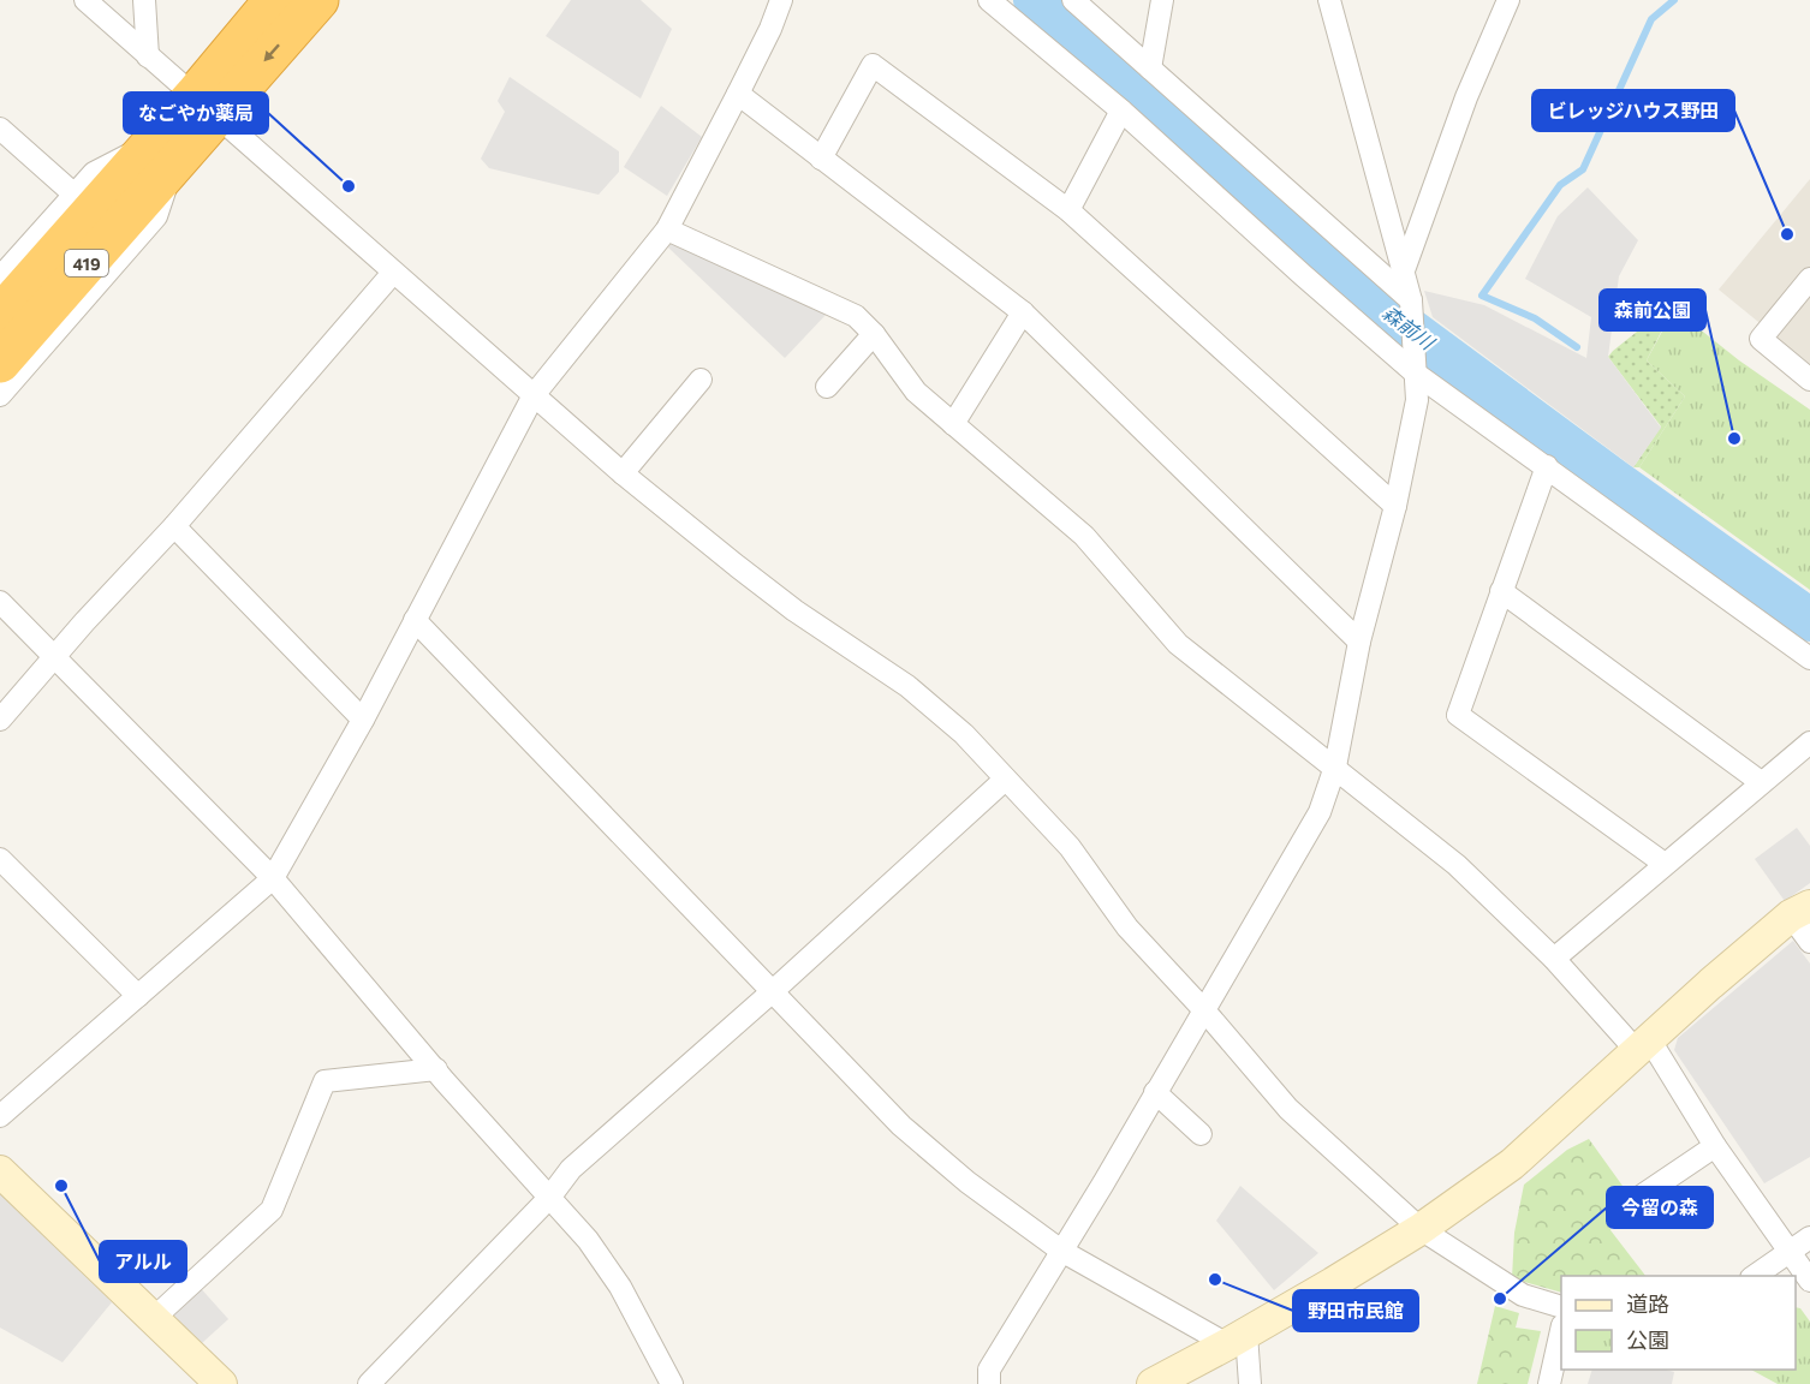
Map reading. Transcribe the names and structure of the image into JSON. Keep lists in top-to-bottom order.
{
  "streets": {
    "highway": ["419"]
  },
  "water": ["森前川"],
  "places": [
    "なごやか薬局",
    "ビレッジハウス野田",
    "森前公園",
    "アルル",
    "野田市民館",
    "今留の森"
  ],
  "legend": ["道路", "公園"]
}
